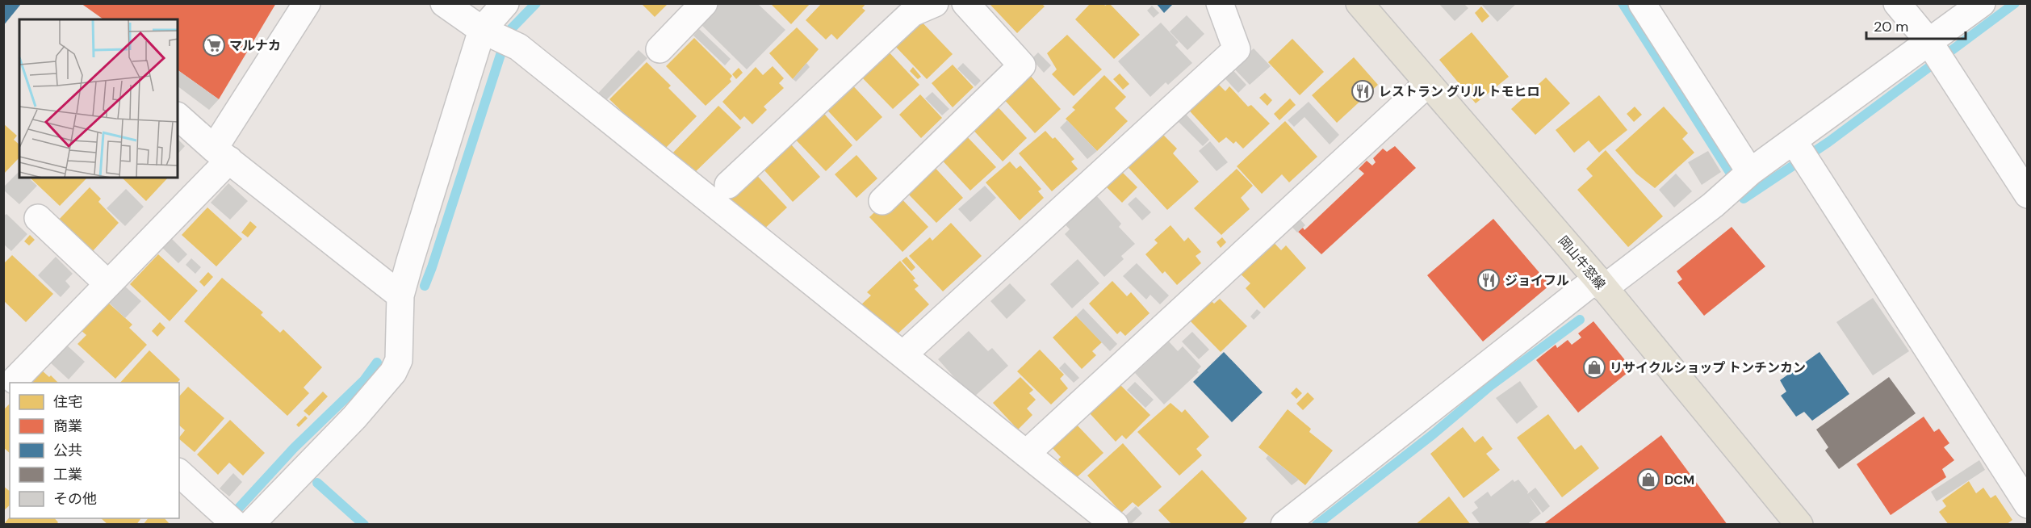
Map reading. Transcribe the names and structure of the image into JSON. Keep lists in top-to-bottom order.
{
  "streets": {
    "main road": ["岡山牛窓線"]
  },
  "places": {
    "supermarket": ["マルナカ"],
    "restaurant": ["レストラン グリル トモヒロ", "ジョイフル"],
    "shop": ["リサイクルショップ トンチンカン", "DCM"]
  },
  "legend": [
    "住宅",
    "商業",
    "公共",
    "工業",
    "その他"
  ],
  "scale_bar": "20 m"
}
